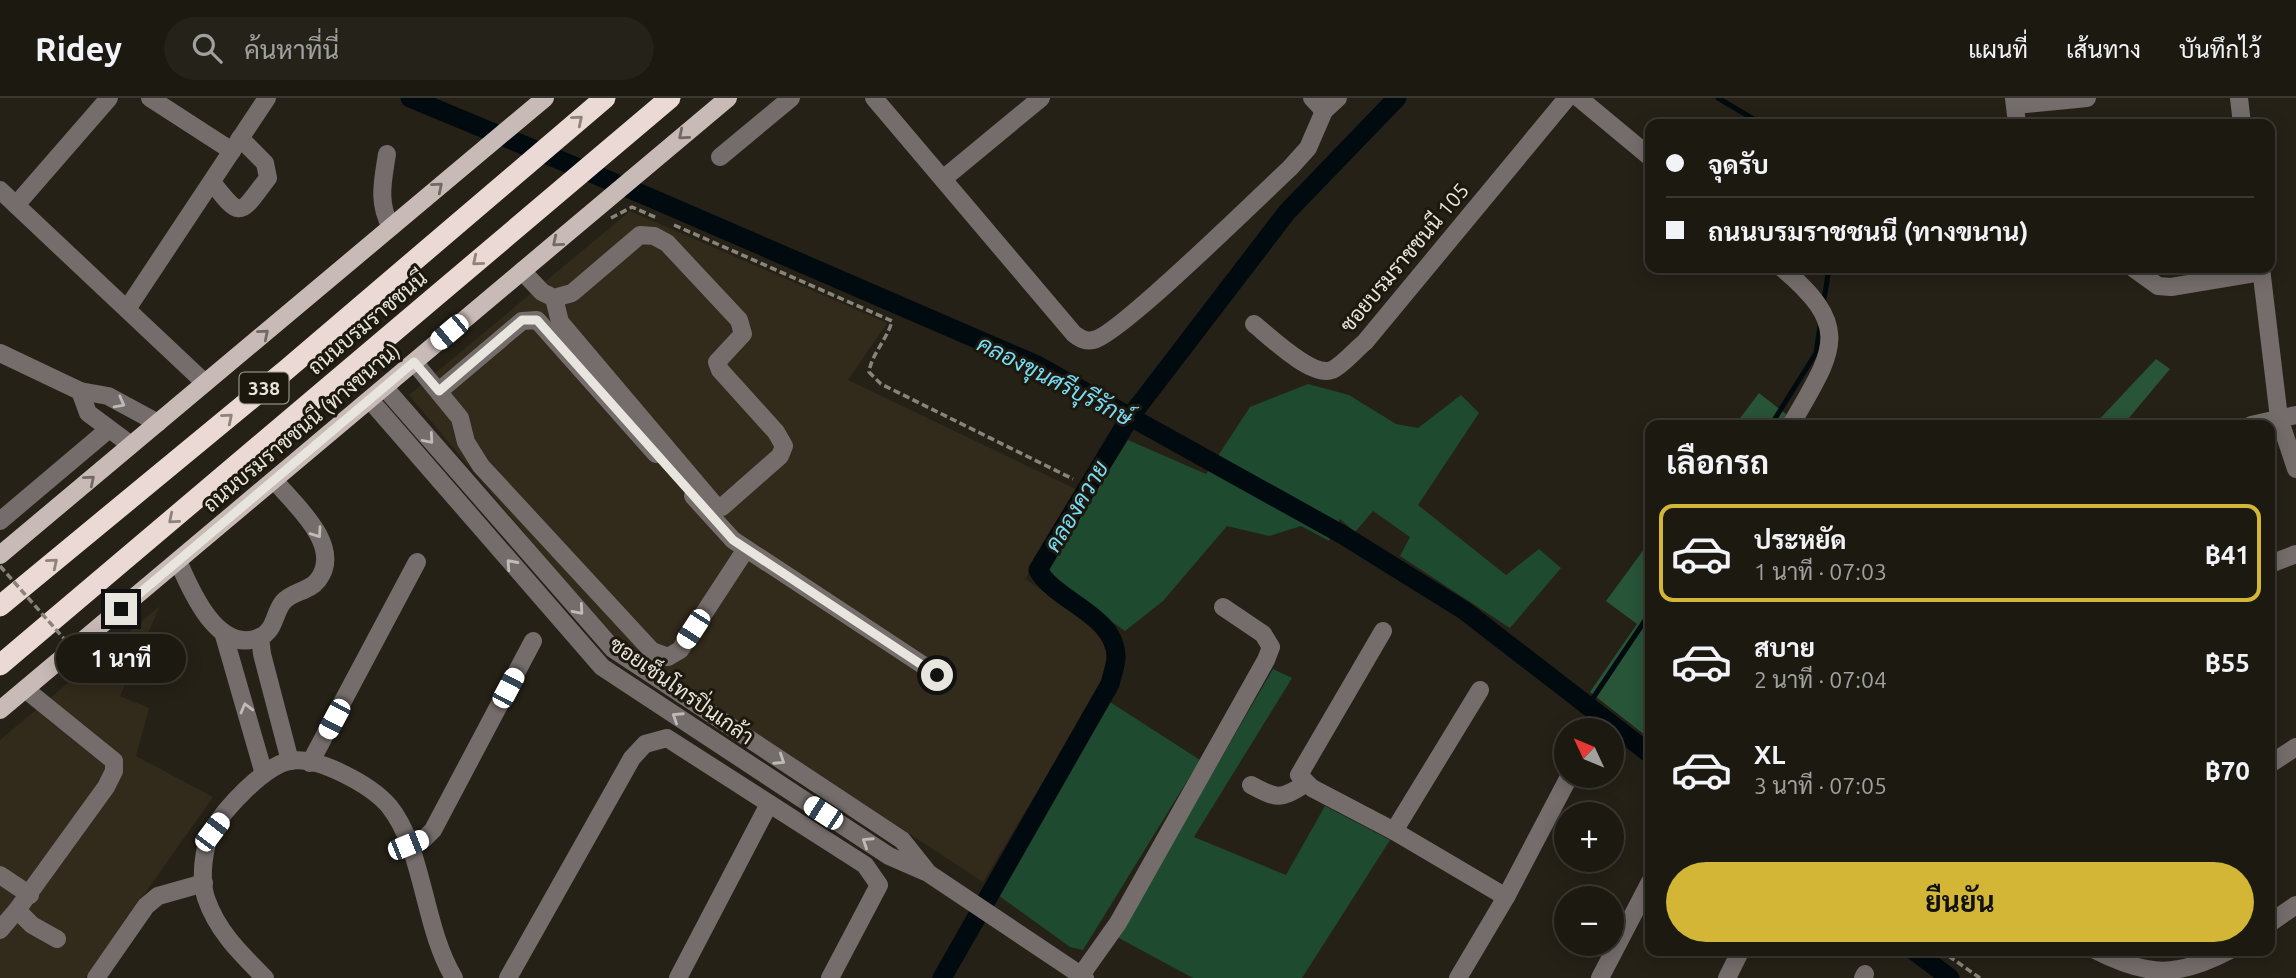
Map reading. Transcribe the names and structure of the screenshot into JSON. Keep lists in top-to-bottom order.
{
  "streets": {
    "highway": ["ถนนบรมราชชนนี", "338"],
    "main road": ["ถนนบรมราชชนนี (ทางขนาน)"],
    "street": ["ซอยบรมราชชนนี 105", "ซอยเซ็นโทรปิ่นเกล้า"]
  },
  "crossings": [
    ["ถนนบรมราชชนนี (ทางขนาน)", "ซอยเซ็นโทรปิ่นเกล้า"]
  ],
  "water": ["คลองขุนศรีบุรีรักษ์", "คลองควาย"],
  "north": "top left",
  "page": {
    "header": "Ridey",
    "search": "ค้นหาที่นี่",
    "nav": ["แผนที่", "เส้นทาง", "บันทึกไว้"],
    "banner": ["จุดรับ", "ถนนบรมราชชนนี (ทางขนาน)"],
    "heading": "เลือกรถ",
    "list": [
      {
        "name": "ประหยัด",
        "note": "1 นาที · 07:03",
        "value": "฿41"
      },
      {
        "name": "สบาย",
        "note": "2 นาที · 07:04",
        "value": "฿55"
      },
      {
        "name": "XL",
        "note": "3 นาที · 07:05",
        "value": "฿70"
      }
    ],
    "bubble": "1 นาที",
    "map_buttons": ["+", "−"],
    "buttons": "ยืนยัน"
  }
}
